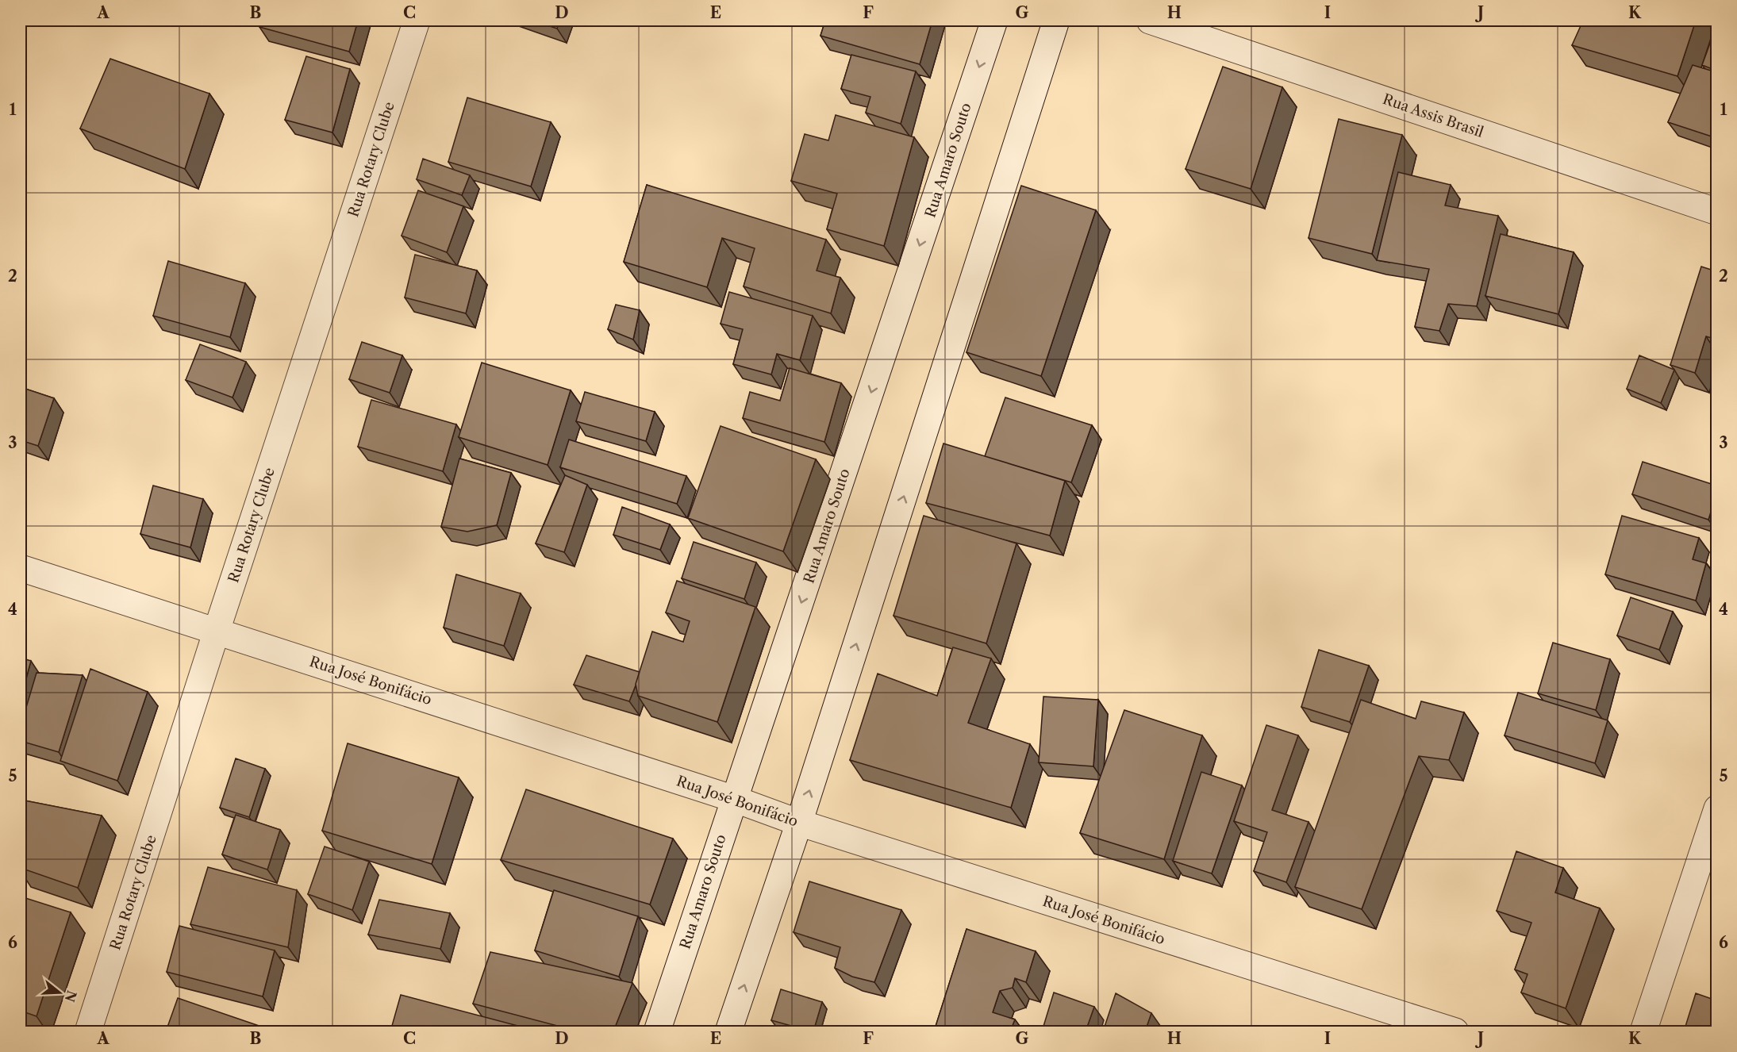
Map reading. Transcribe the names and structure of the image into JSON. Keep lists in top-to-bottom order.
{
  "streets": {
    "street": [
      "Rua Assis Brasil",
      "Rua Rotary Clube",
      "Rua Amaro Souto",
      "Rua José Bonifácio"
    ]
  },
  "crossings": [
    ["Rua Rotary Clube", "Rua José Bonifácio"],
    ["Rua Amaro Souto", "Rua José Bonifácio"]
  ],
  "north": "right",
  "grid": {
    "columns": [
      "A",
      "B",
      "C",
      "D",
      "E",
      "F",
      "G",
      "H",
      "I",
      "J",
      "K"
    ],
    "rows": [
      "1",
      "2",
      "3",
      "4",
      "5",
      "6"
    ]
  }
}
